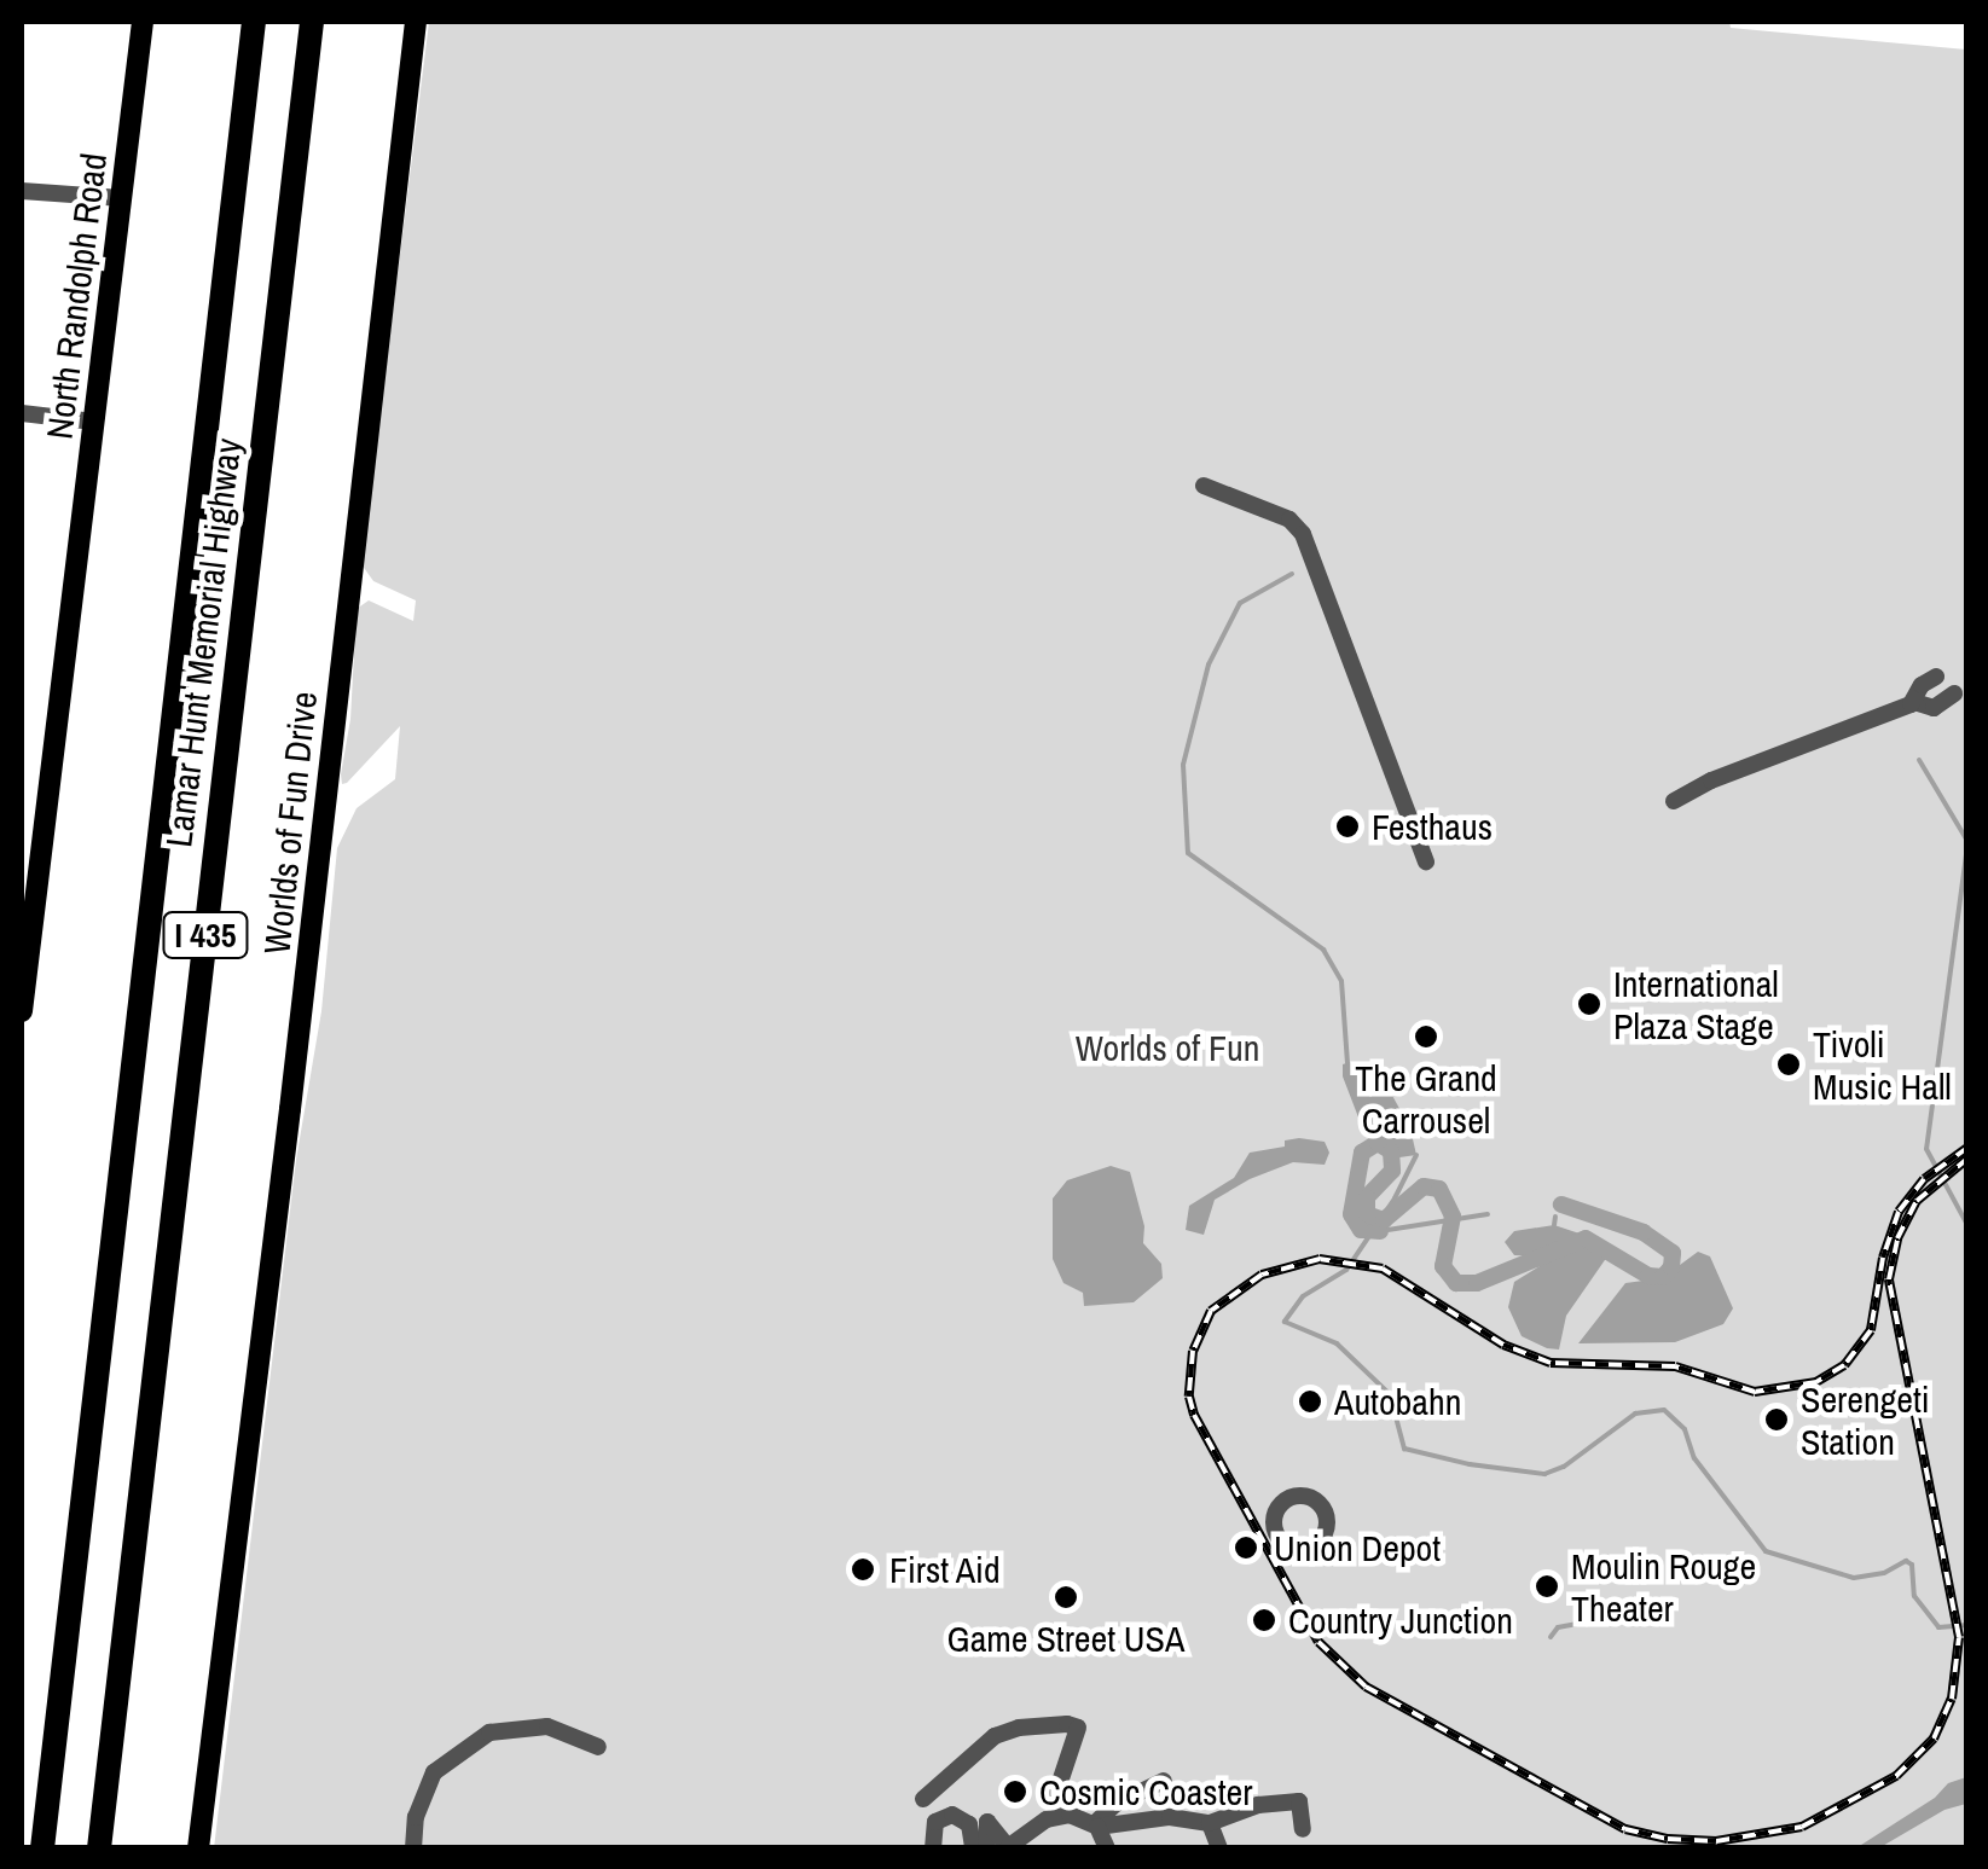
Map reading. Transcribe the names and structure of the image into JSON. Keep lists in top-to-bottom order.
{
  "streets": {
    "highway": ["Lamar Hunt Memorial Highway", "I 435"],
    "main road": ["North Randolph Road", "Worlds of Fun Drive"]
  },
  "parks": ["Worlds of Fun"],
  "places": [
    "Festhaus",
    "International Plaza Stage",
    "The Grand Carrousel",
    "Tivoli Music Hall",
    "Autobahn",
    "Serengeti Station",
    "Union Depot",
    "First Aid",
    "Moulin Rouge Theater",
    "Game Street USA",
    "Country Junction",
    "Cosmic Coaster"
  ]
}
